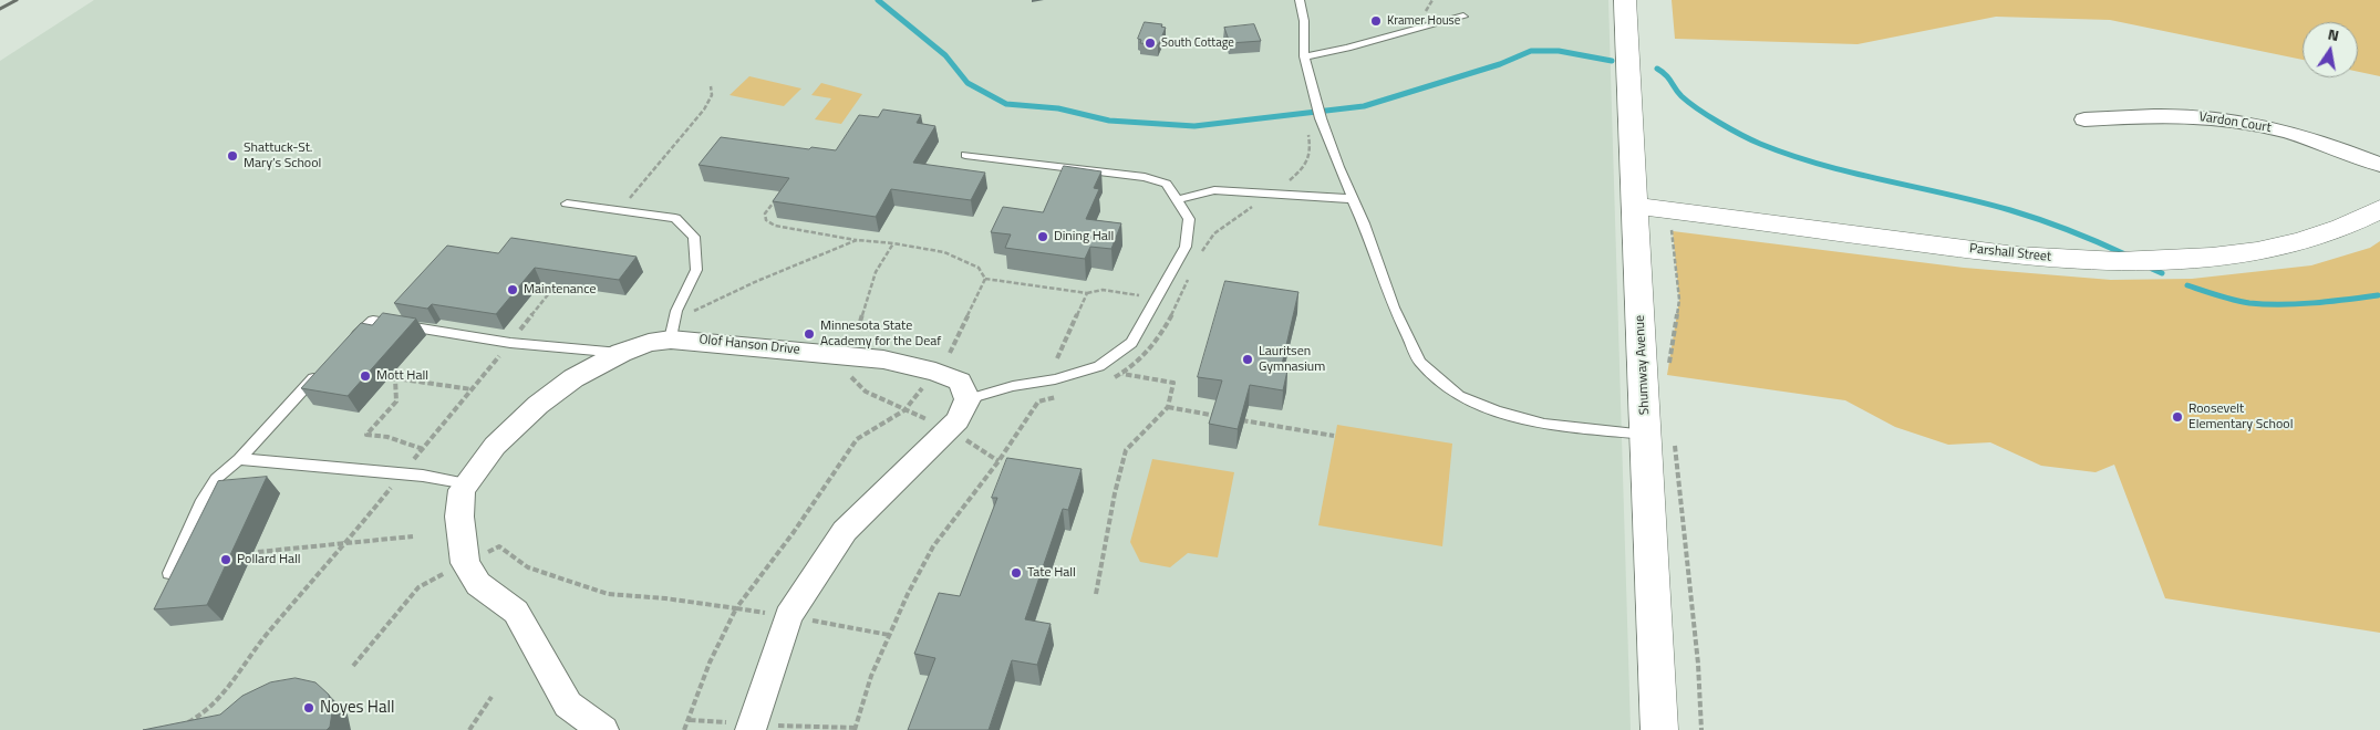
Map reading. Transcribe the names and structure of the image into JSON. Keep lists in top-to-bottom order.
{
  "streets": {
    "street": [
      "Vardon Court",
      "Parshall Street",
      "Olof Hanson Drive",
      "Shumway Avenue"
    ]
  },
  "crossings": [
    ["Parshall Street", "Shumway Avenue"]
  ],
  "places": [
    "Kramer House",
    "South Cottage",
    "Shattuck-St. Mary’s School",
    "Dining Hall",
    "Maintenance",
    "Minnesota State Academy for the Deaf",
    "Lauritsen Gymnasium",
    "Mott Hall",
    "Roosevelt Elementary School",
    "Pollard Hall",
    "Tate Hall",
    "Noyes Hall"
  ],
  "north": "top"
}
